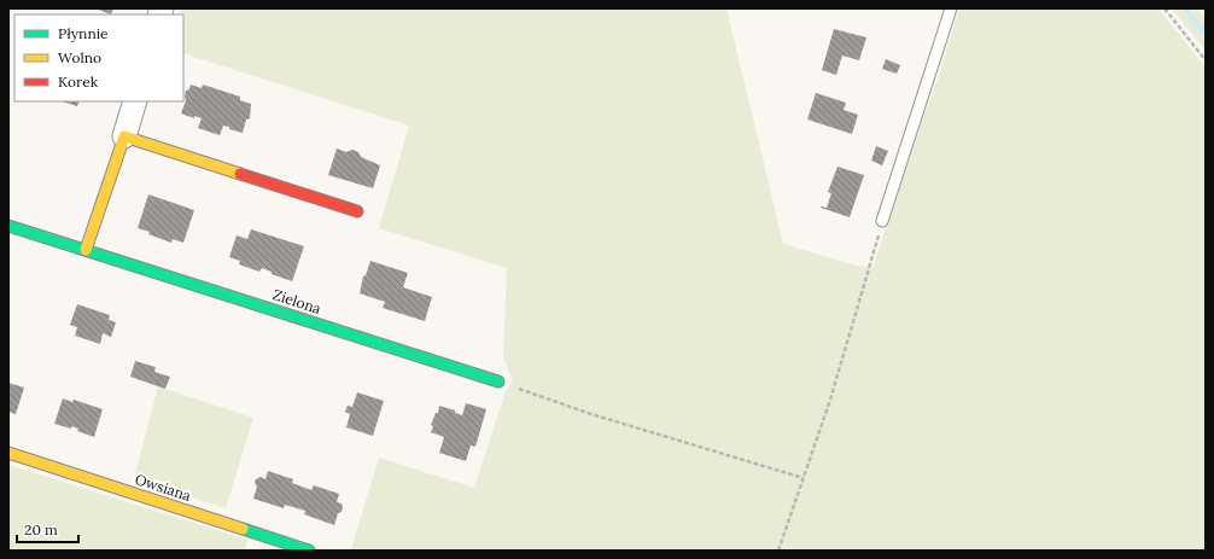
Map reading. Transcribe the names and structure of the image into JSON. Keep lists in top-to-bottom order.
{
  "streets": {
    "street": ["Zielona", "Owsiana"]
  },
  "legend": ["Płynnie", "Wolno", "Korek"],
  "scale_bar": "20 m"
}
